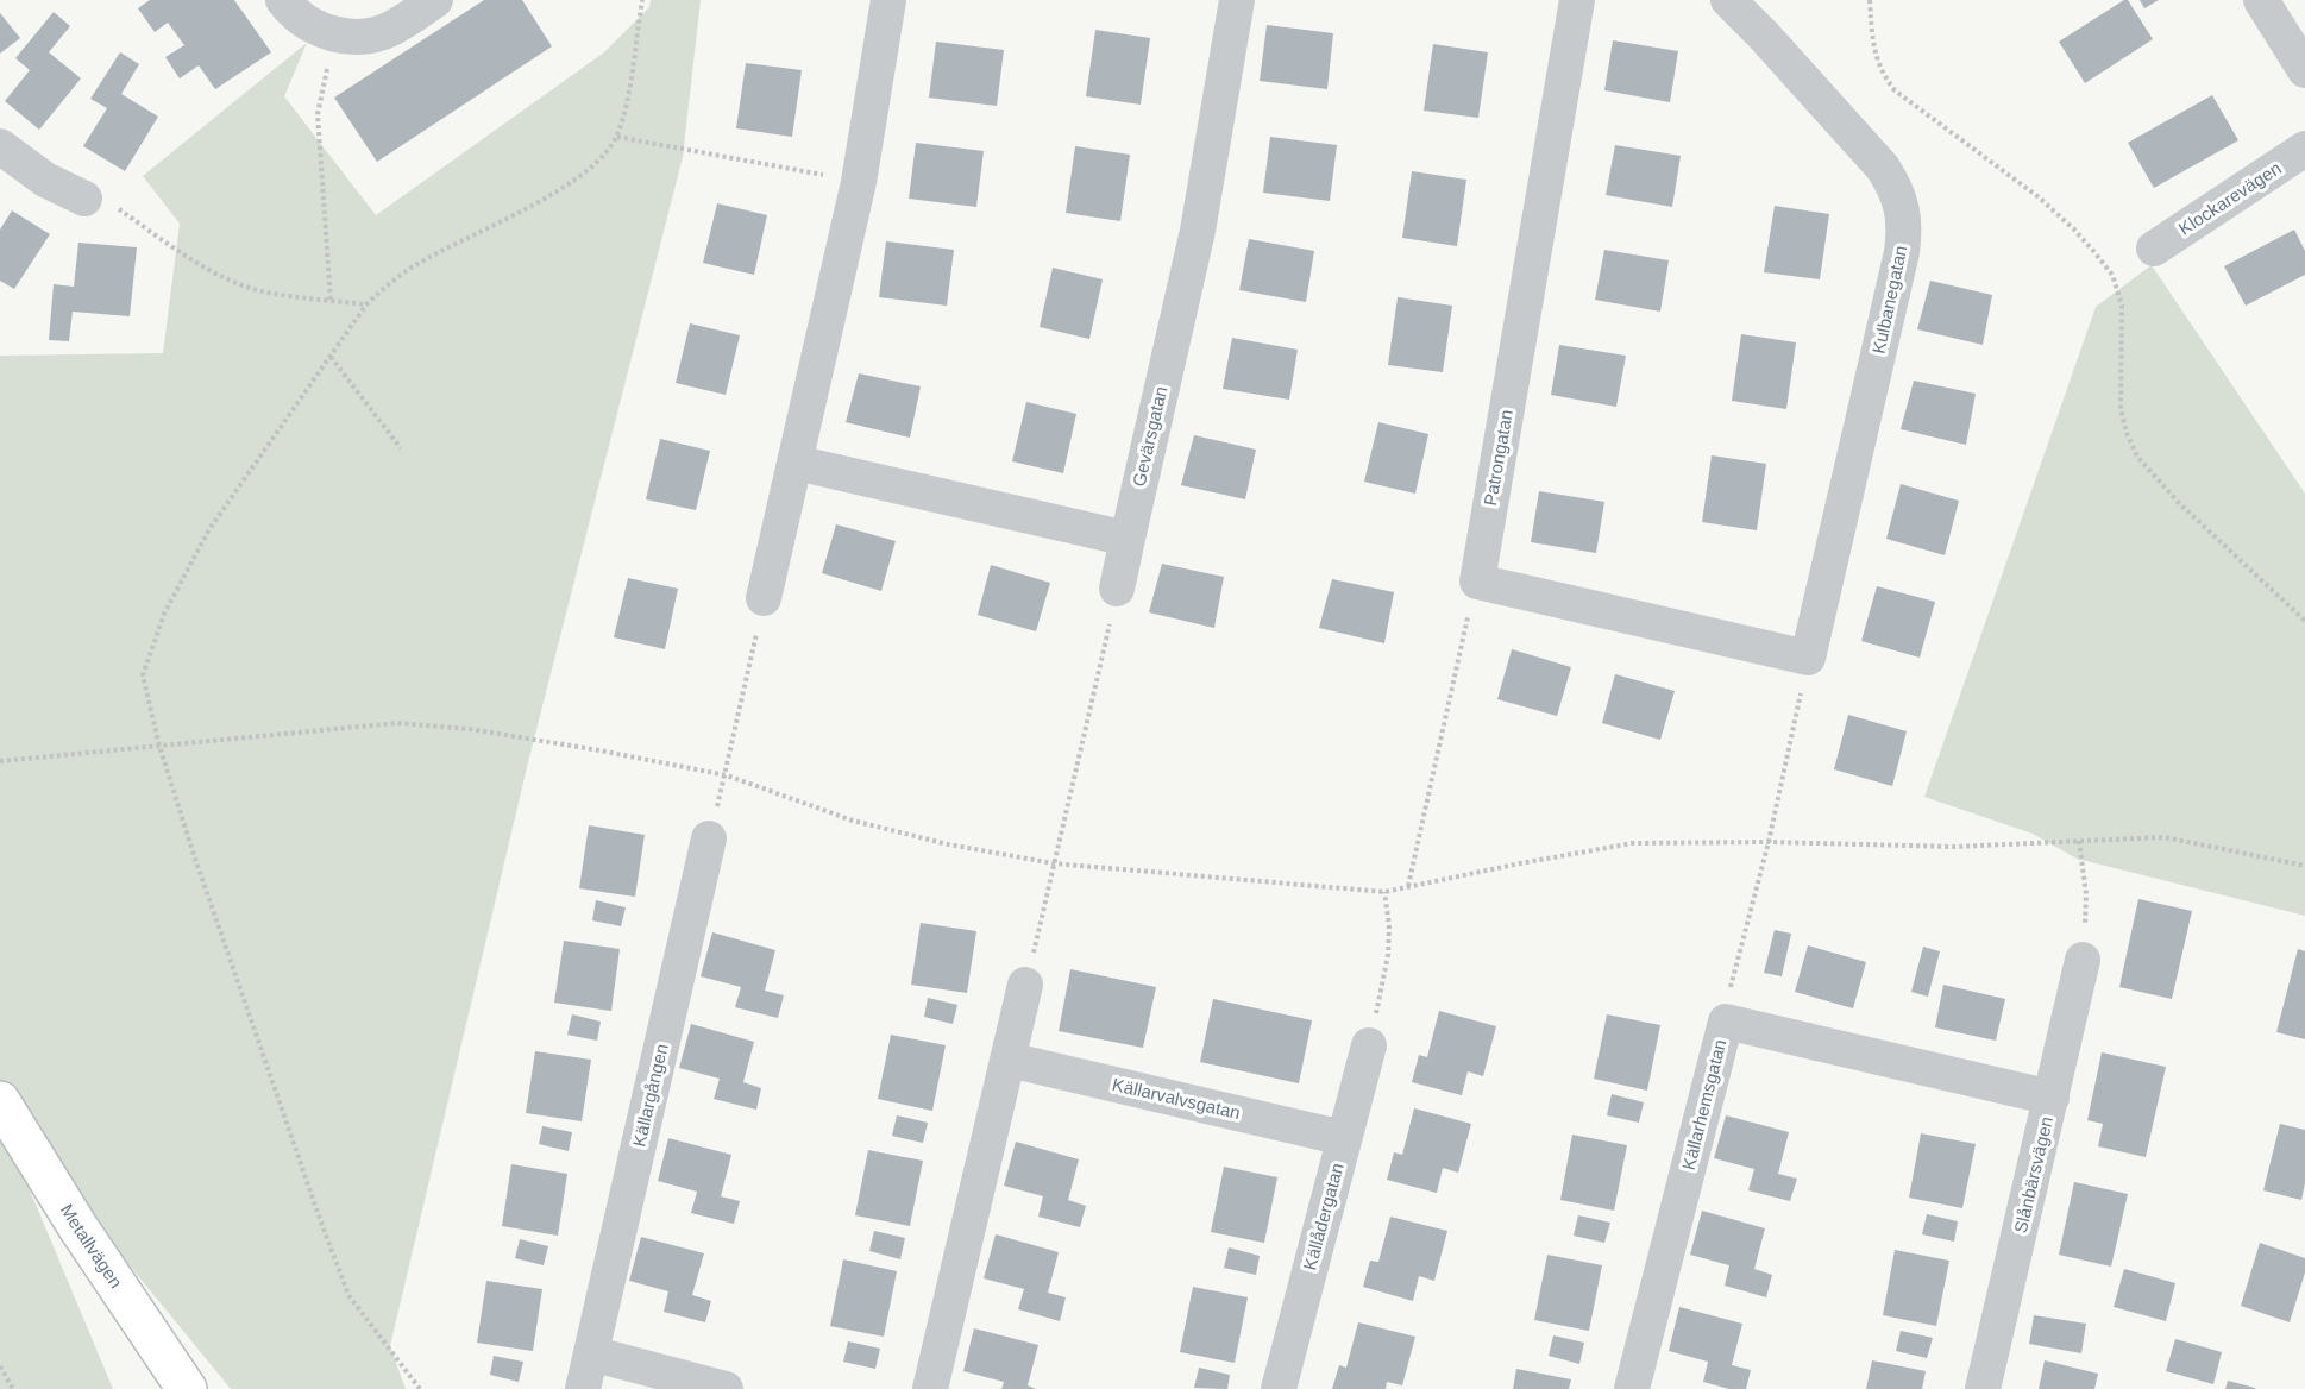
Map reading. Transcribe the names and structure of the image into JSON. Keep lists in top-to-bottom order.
{
  "streets": {
    "main road": ["Metallvägen"],
    "street": [
      "Klockarevägen",
      "Kulbanegatan",
      "Gevärsgatan",
      "Patrongatan",
      "Källargången",
      "Källarvalvsgatan",
      "Källarhemsgatan",
      "Slånbärsvägen",
      "Källådergatan"
    ]
  },
  "crossings": [
    ["Källarvalvsgatan", "Källådergatan"],
    ["Källarhemsgatan", "Slånbärsvägen"]
  ]
}
